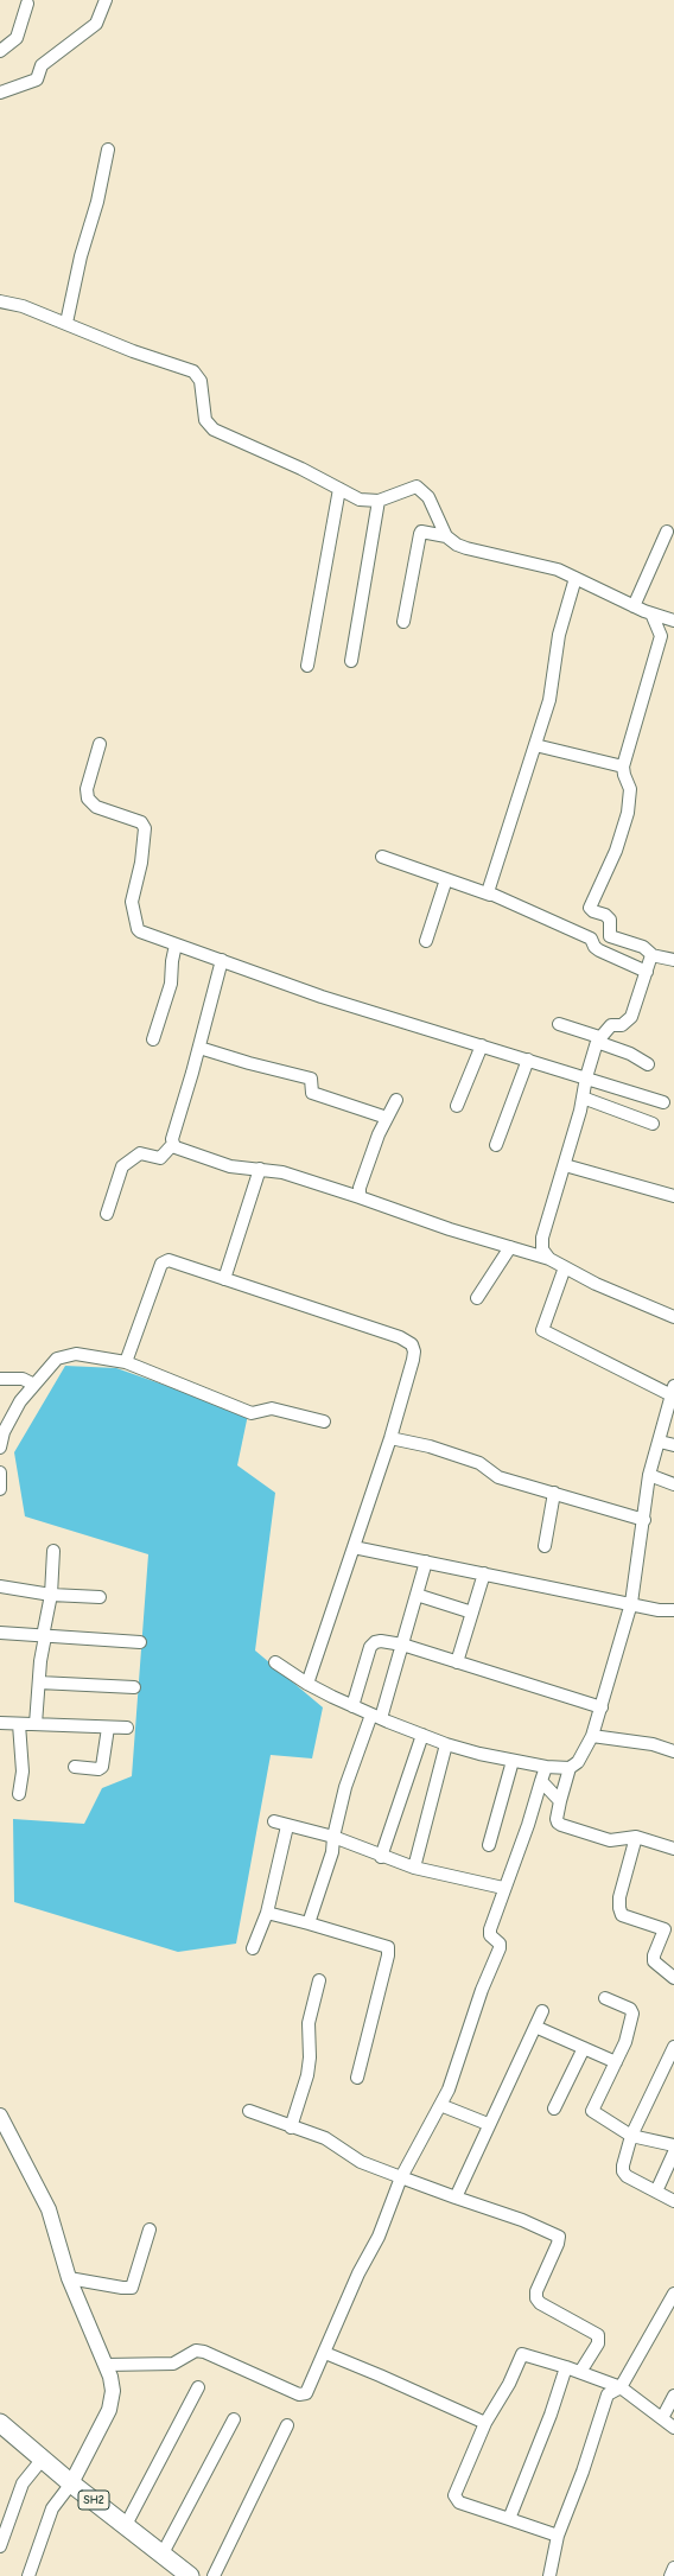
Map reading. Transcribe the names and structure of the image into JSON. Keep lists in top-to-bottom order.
{
  "streets": {
    "main road": ["SH2"]
  }
}
